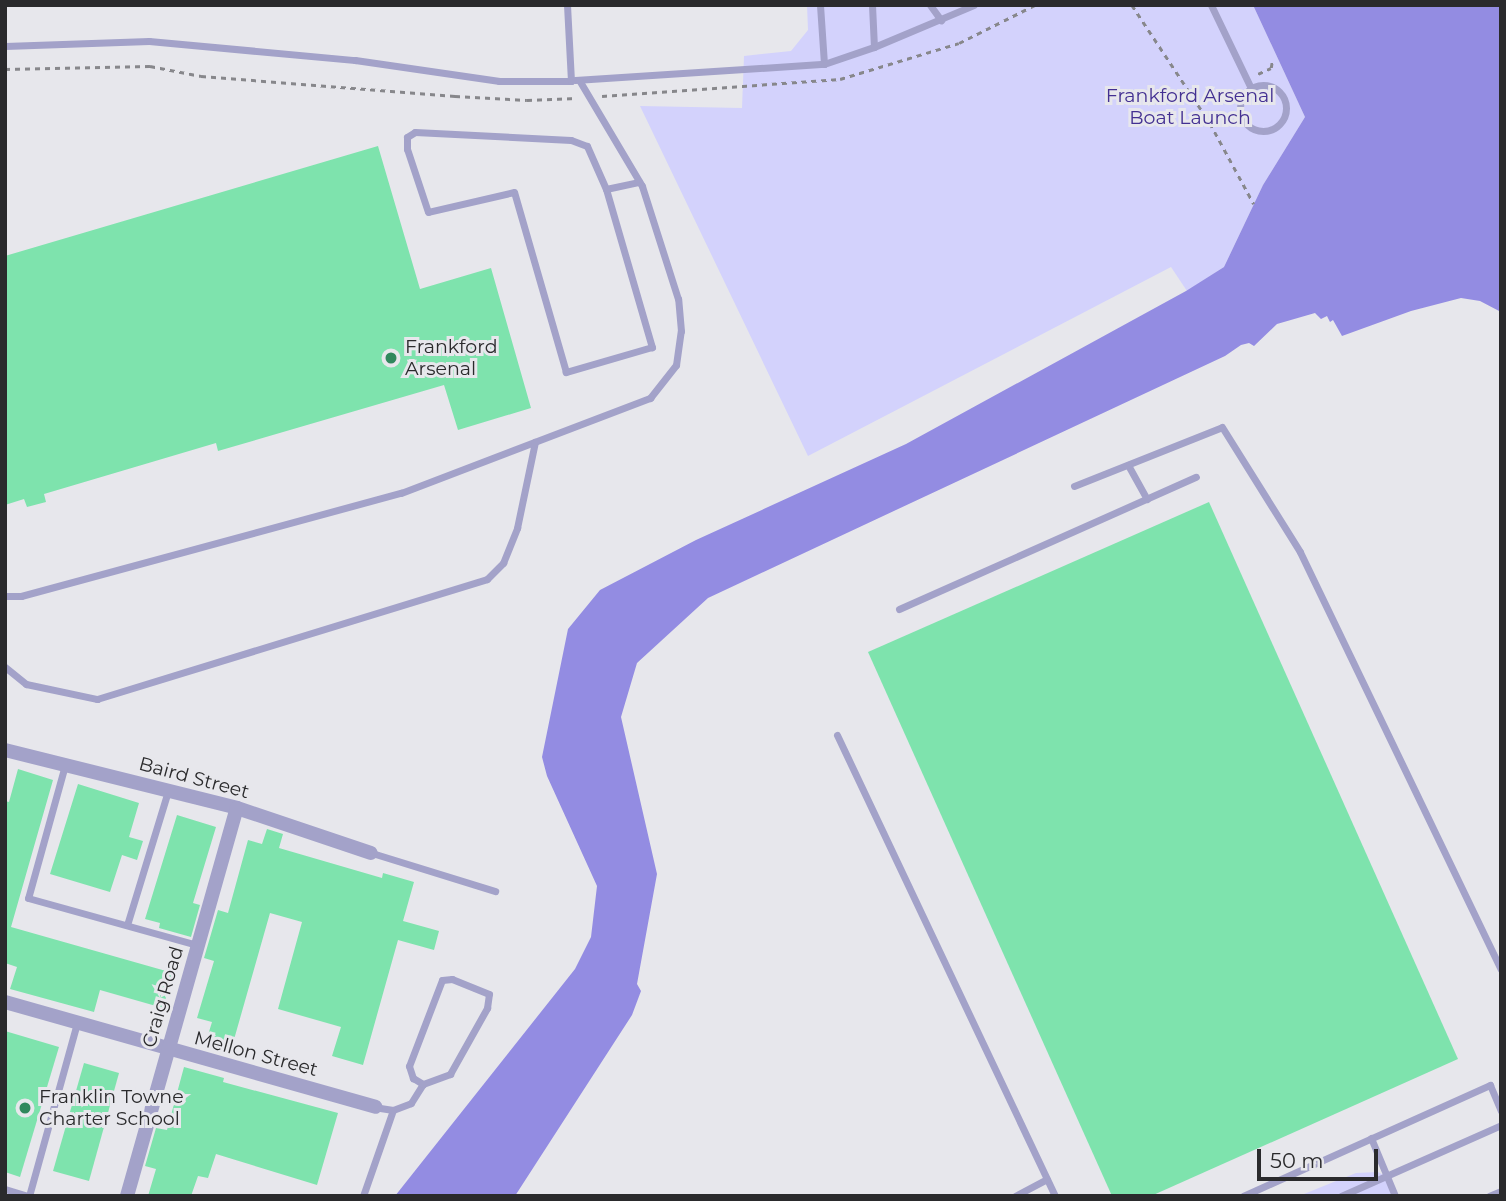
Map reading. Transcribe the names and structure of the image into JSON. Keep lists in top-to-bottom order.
{
  "streets": {
    "street": ["Baird Street", "Craig Road", "Mellon Street"]
  },
  "crossings": [
    ["Baird Street", "Craig Road"],
    ["Craig Road", "Mellon Street"]
  ],
  "parks": ["Frankford Arsenal Boat Launch"],
  "places": ["Frankford Arsenal", "Franklin Towne Charter School"],
  "scale_bar": "50 m"
}
